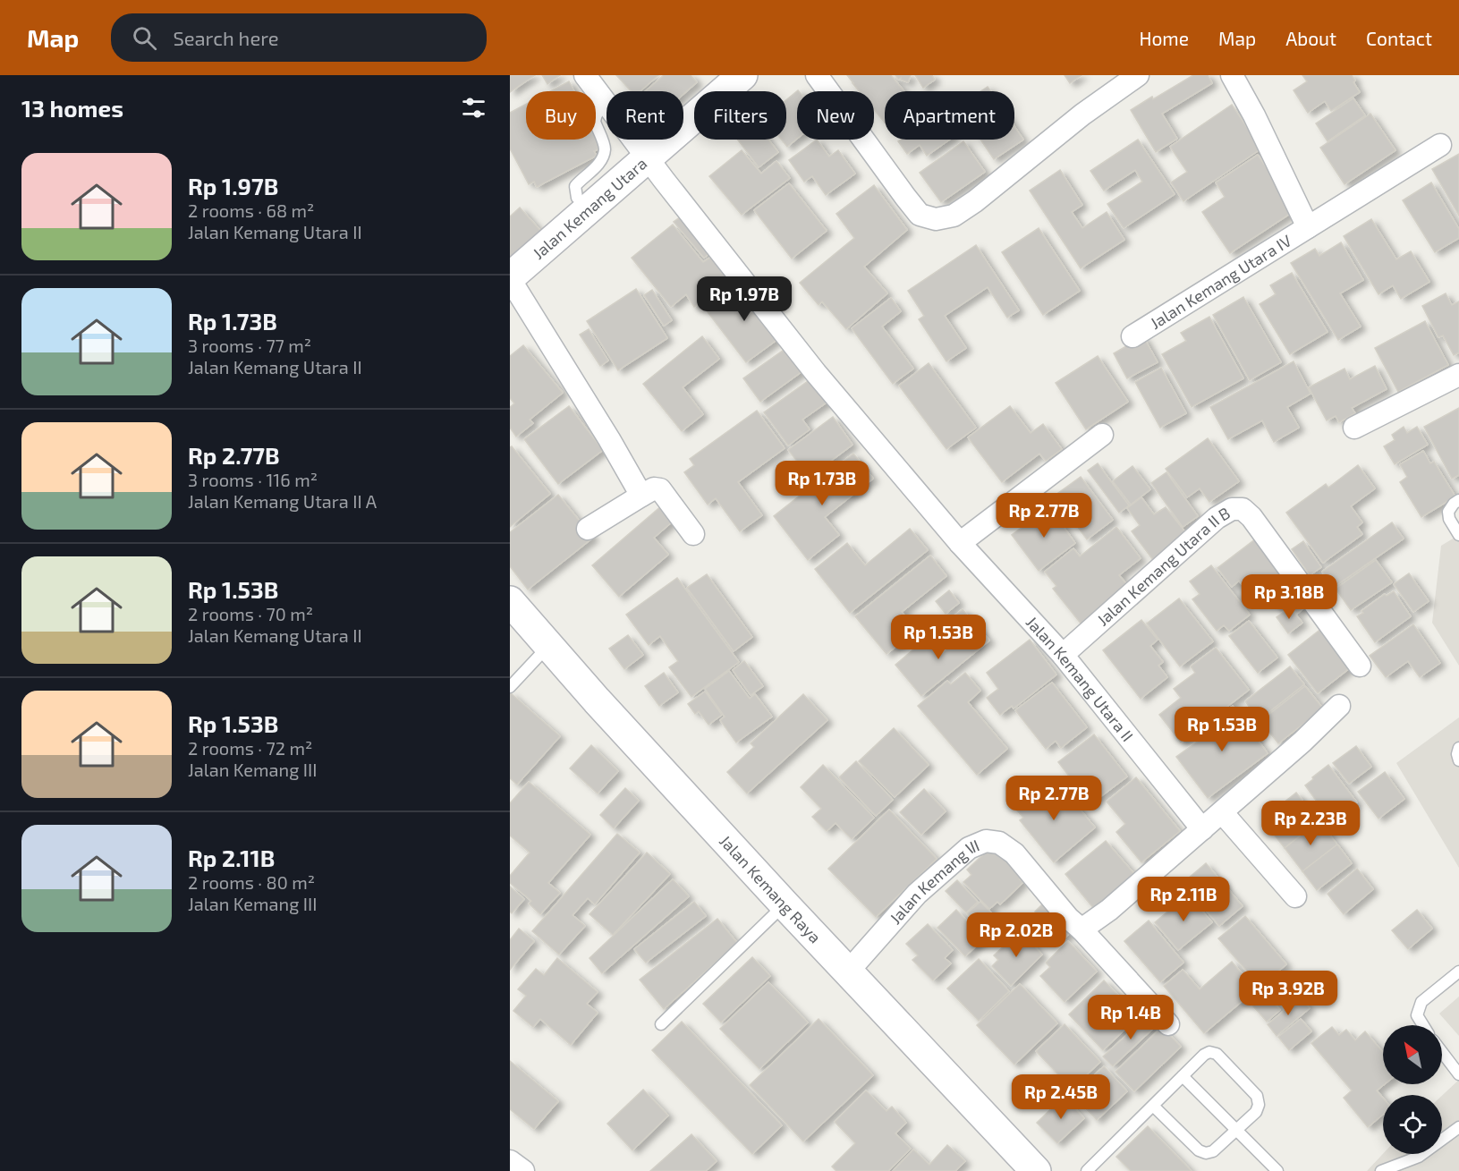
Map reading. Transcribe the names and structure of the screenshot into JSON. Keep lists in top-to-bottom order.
{
  "streets": {
    "street": [
      "Jalan Kemang Utara",
      "Jalan Kemang Utara IV",
      "Jalan Kemang Utara II B",
      "Jalan Kemang Utara II",
      "Jalan Kemang III",
      "Jalan Kemang Raya"
    ]
  },
  "crossings": [
    ["Jalan Kemang Utara", "Jalan Kemang Utara II"],
    ["Jalan Kemang Utara II B", "Jalan Kemang Utara II"],
    ["Jalan Kemang III", "Jalan Kemang Raya"]
  ],
  "north": "top left",
  "page": {
    "header": "Map",
    "search": "Search here",
    "nav": [
      "Home",
      "Map",
      "About",
      "Contact"
    ],
    "heading": "13 homes",
    "chip": [
      "Buy",
      "Rent",
      "Filters",
      "New",
      "Apartment"
    ],
    "list": [
      {
        "name": "Rp 1.97B",
        "note": "2 rooms · 68 m² · Jalan Kemang Utara II"
      },
      {
        "name": "Rp 1.73B",
        "note": "3 rooms · 77 m² · Jalan Kemang Utara II"
      },
      {
        "name": "Rp 2.77B",
        "note": "3 rooms · 116 m² · Jalan Kemang Utara II A"
      },
      {
        "name": "Rp 1.53B",
        "note": "2 rooms · 70 m² · Jalan Kemang Utara II"
      },
      {
        "name": "Rp 1.53B",
        "note": "2 rooms · 72 m² · Jalan Kemang III"
      },
      {
        "name": "Rp 2.11B",
        "note": "2 rooms · 80 m² · Jalan Kemang III"
      }
    ],
    "price": [
      "Rp 1.97B",
      "Rp 1.73B",
      "Rp 2.77B",
      "Rp 3.18B",
      "Rp 1.53B",
      "Rp 1.53B",
      "Rp 2.77B",
      "Rp 2.23B",
      "Rp 2.11B",
      "Rp 2.02B",
      "Rp 3.92B",
      "Rp 1.4B",
      "Rp 2.45B"
    ]
  }
}
